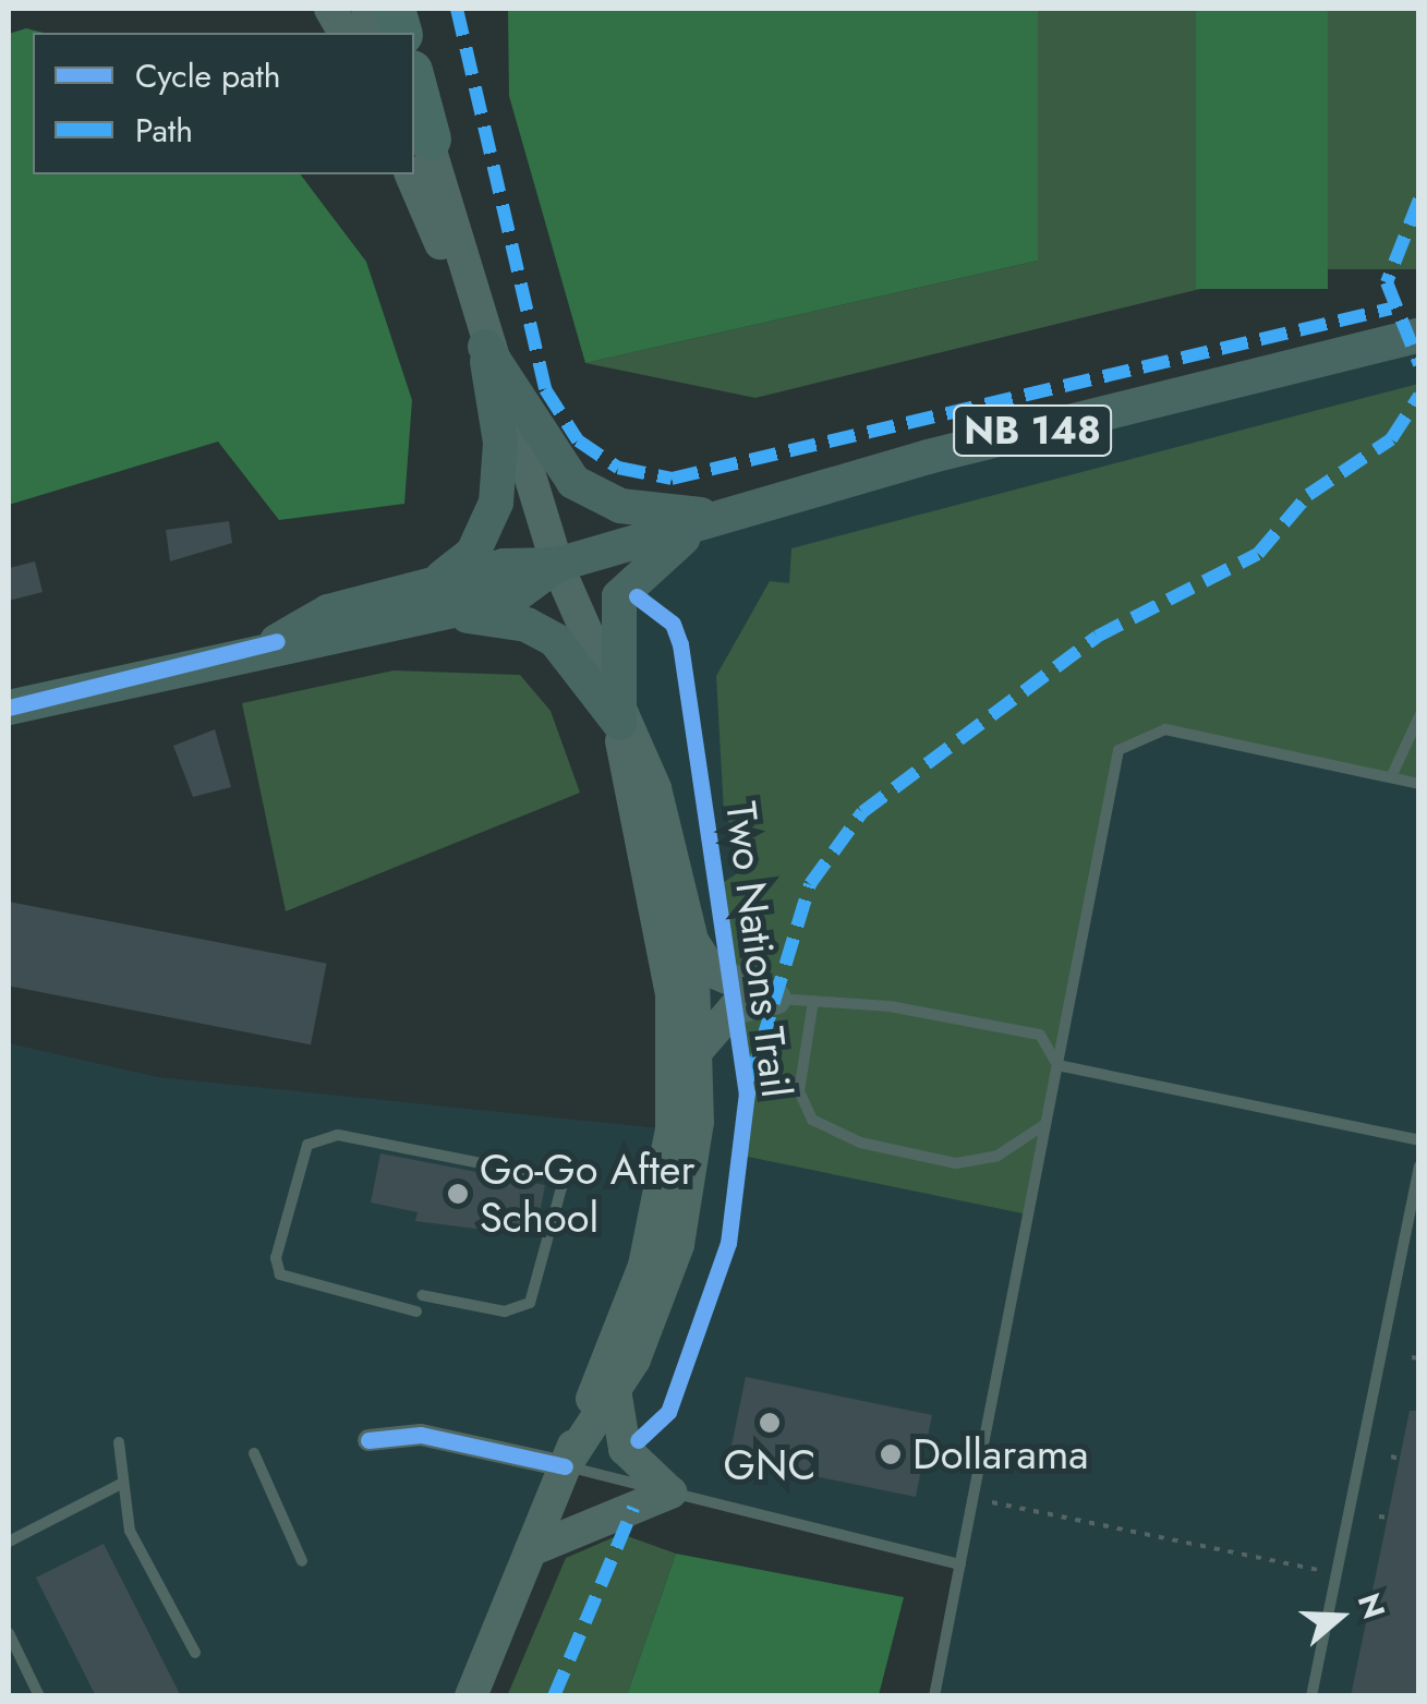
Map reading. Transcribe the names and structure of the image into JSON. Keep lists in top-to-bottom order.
{
  "streets": {
    "main road": ["NB 148"],
    "cycle path": ["Two Nations Trail"]
  },
  "places": ["Go-Go After School", "GNC", "Dollarama"],
  "legend": ["Cycle path", "Path"],
  "north": "right"
}
